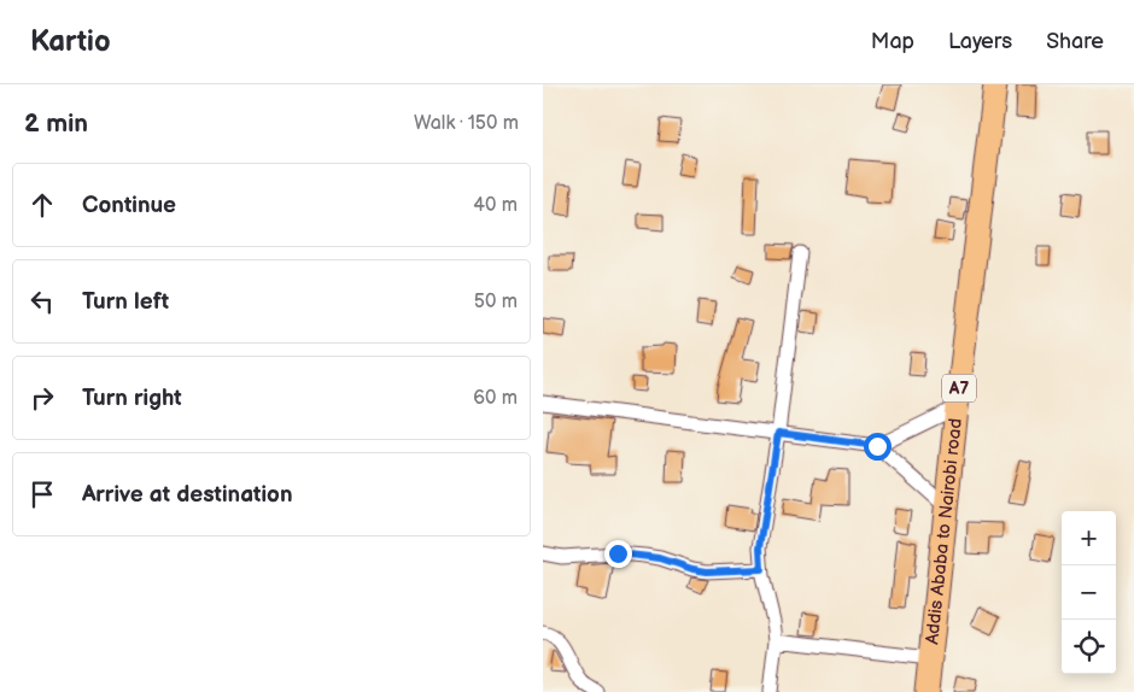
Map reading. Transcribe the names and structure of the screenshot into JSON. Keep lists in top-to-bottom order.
{
  "streets": {
    "highway": ["A7", "Addis Ababa to Nairobi road"]
  },
  "page": {
    "header": "Kartio",
    "nav": ["Map", "Layers", "Share"],
    "heading": ["2 min", "Walk · 150 m"],
    "list": [
      ["Continue", "40 m"],
      ["Turn left", "50 m"],
      ["Turn right", "60 m"],
      "Arrive at destination"
    ],
    "map_buttons": ["+", "−"]
  }
}
